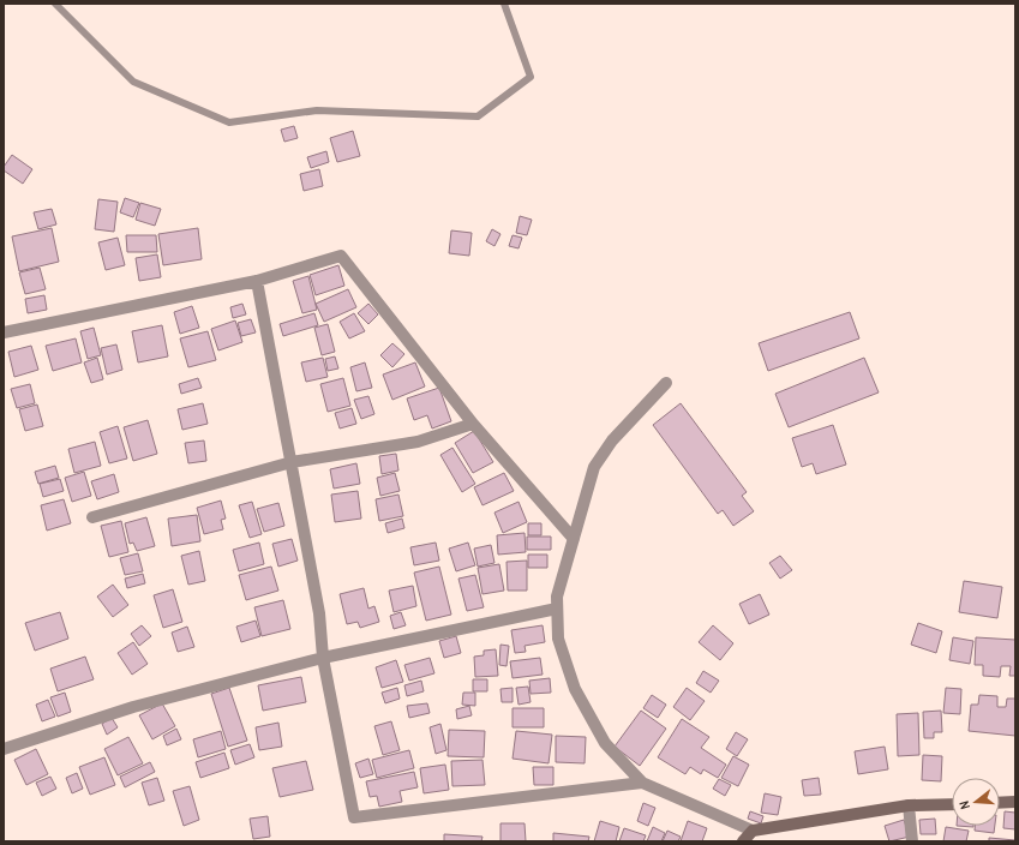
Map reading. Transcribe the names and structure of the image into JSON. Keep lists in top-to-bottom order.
{
  "north": "left"
}
